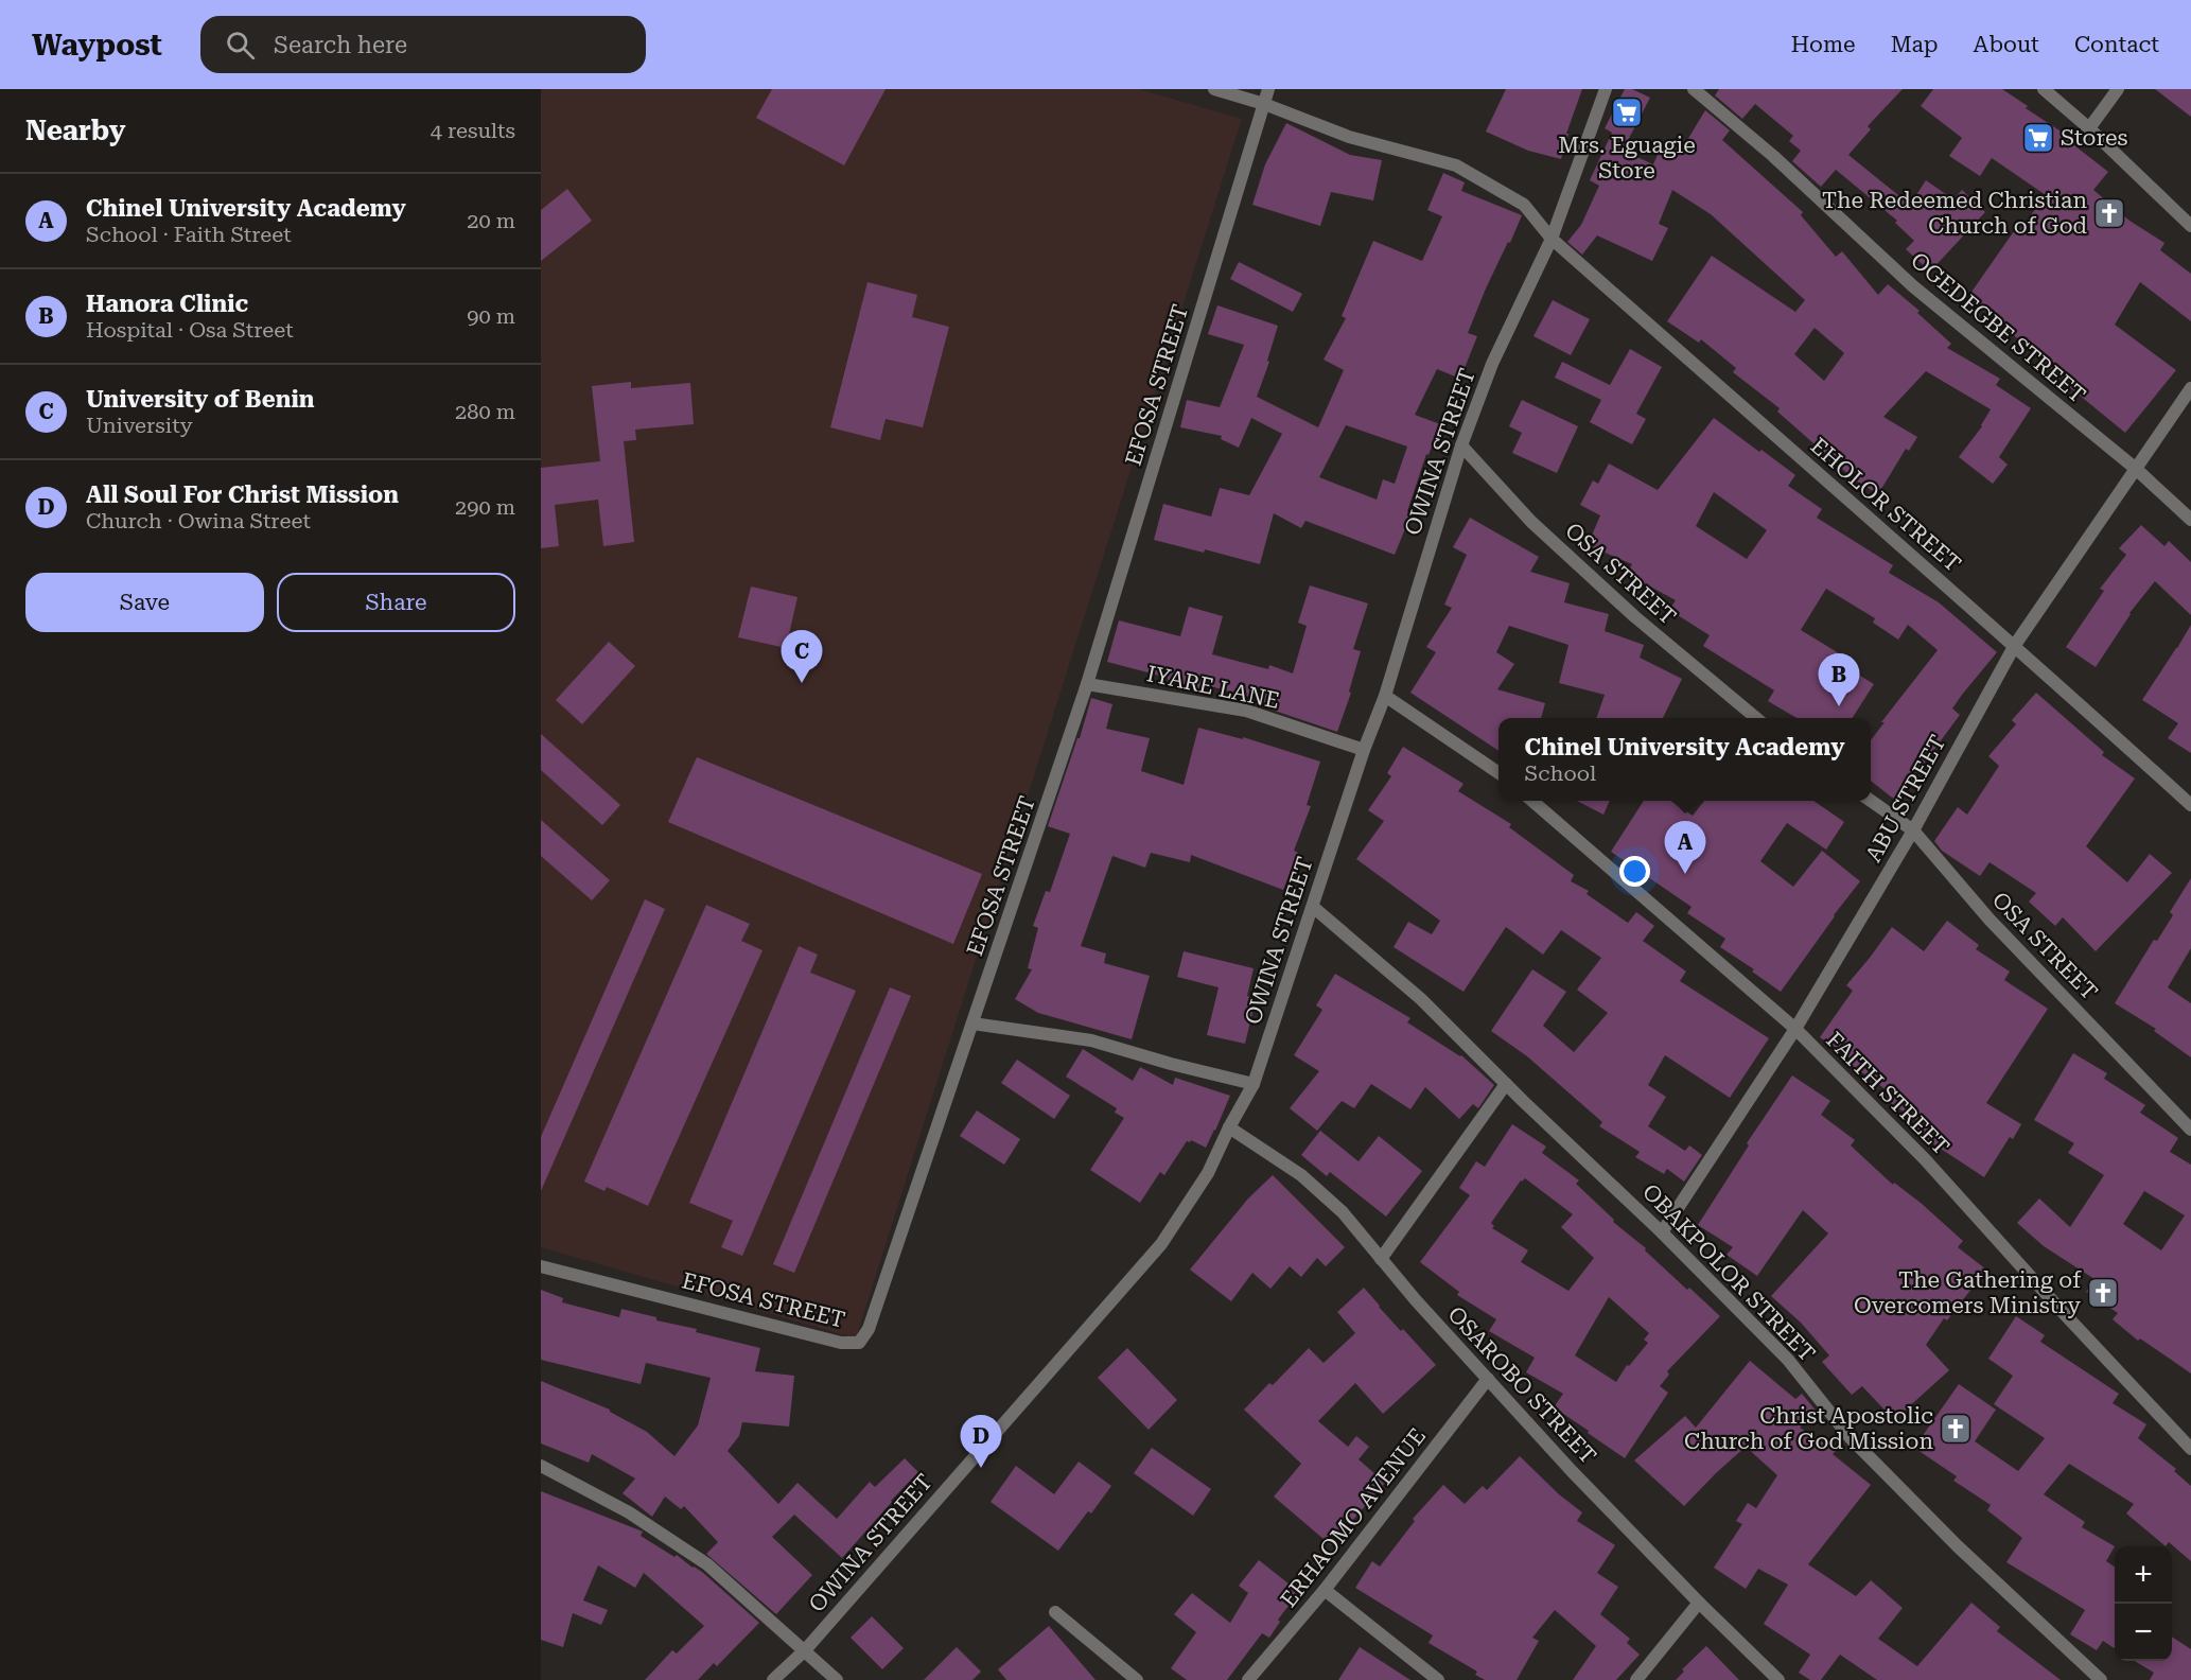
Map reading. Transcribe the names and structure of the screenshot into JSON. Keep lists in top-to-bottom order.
{
  "streets": {
    "street": [
      "OGEDEGBE STREET",
      "EFOSA STREET",
      "OWINA STREET",
      "EHOLOR STREET",
      "OSA STREET",
      "IYARE LANE",
      "ABU STREET",
      "FAITH STREET",
      "OBAKPOLOR STREET",
      "OSAROBO STREET",
      "ERHAOMO AVENUE"
    ]
  },
  "crossings": [
    ["OGEDEGBE STREET", "ABU STREET"],
    ["EFOSA STREET", "EHOLOR STREET"],
    ["EFOSA STREET", "IYARE LANE"],
    ["OWINA STREET", "EHOLOR STREET"],
    ["OWINA STREET", "OSA STREET"],
    ["OWINA STREET", "IYARE LANE"],
    ["OWINA STREET", "OBAKPOLOR STREET"],
    ["OWINA STREET", "OSAROBO STREET"],
    ["EHOLOR STREET", "ABU STREET"],
    ["OSA STREET", "ABU STREET"],
    ["ABU STREET", "FAITH STREET"],
    ["ABU STREET", "OBAKPOLOR STREET"],
    ["OSAROBO STREET", "ERHAOMO AVENUE"]
  ],
  "places": {
    "supermarket": ["Mrs. Eguagie Store", "Stores"],
    "church": ["The Redeemed Christian Church of God", "The Gathering of Overcomers Ministry", "Christ Apostolic Church of God Mission"]
  },
  "page": {
    "header": "Waypost",
    "search": "Search here",
    "nav": [
      "Home",
      "Map",
      "About",
      "Contact"
    ],
    "heading": ["Nearby", "4 results"],
    "list": [
      {
        "mark": "A",
        "name": "Chinel University Academy",
        "note": "School · Faith Street",
        "value": "20 m"
      },
      {
        "mark": "B",
        "name": "Hanora Clinic",
        "note": "Hospital · Osa Street",
        "value": "90 m"
      },
      {
        "mark": "C",
        "name": "University of Benin",
        "note": "University",
        "value": "280 m"
      },
      {
        "mark": "D",
        "name": "All Soul For Christ Mission",
        "note": "Church · Owina Street",
        "value": "290 m"
      }
    ],
    "buttons": ["Save", "Share"],
    "pins": [
      "C",
      "B",
      "A",
      "D"
    ],
    "popup": ["Chinel University Academy", "School"],
    "map_buttons": ["+", "−"]
  }
}
